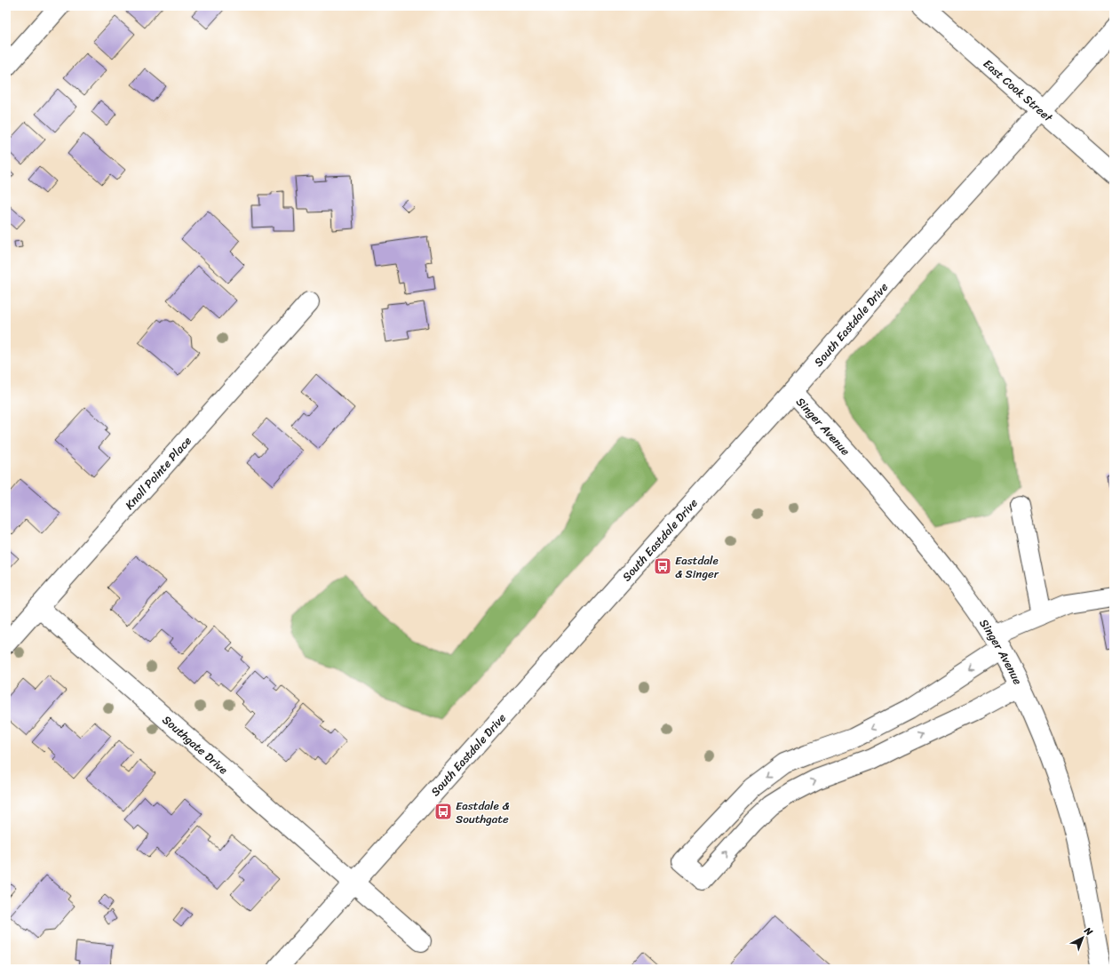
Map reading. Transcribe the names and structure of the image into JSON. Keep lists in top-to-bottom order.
{
  "streets": {
    "street": [
      "East Cook Street",
      "South Eastdale Drive",
      "Singer Avenue",
      "Knoll Pointe Place",
      "Southgate Drive"
    ]
  },
  "crossings": [
    ["East Cook Street", "South Eastdale Drive"],
    ["South Eastdale Drive", "Singer Avenue"],
    ["South Eastdale Drive", "Southgate Drive"],
    ["Knoll Pointe Place", "Southgate Drive"]
  ],
  "places": {
    "bus stop": ["Eastdale & Singer", "Eastdale & Southgate"]
  },
  "north": "top right"
}
